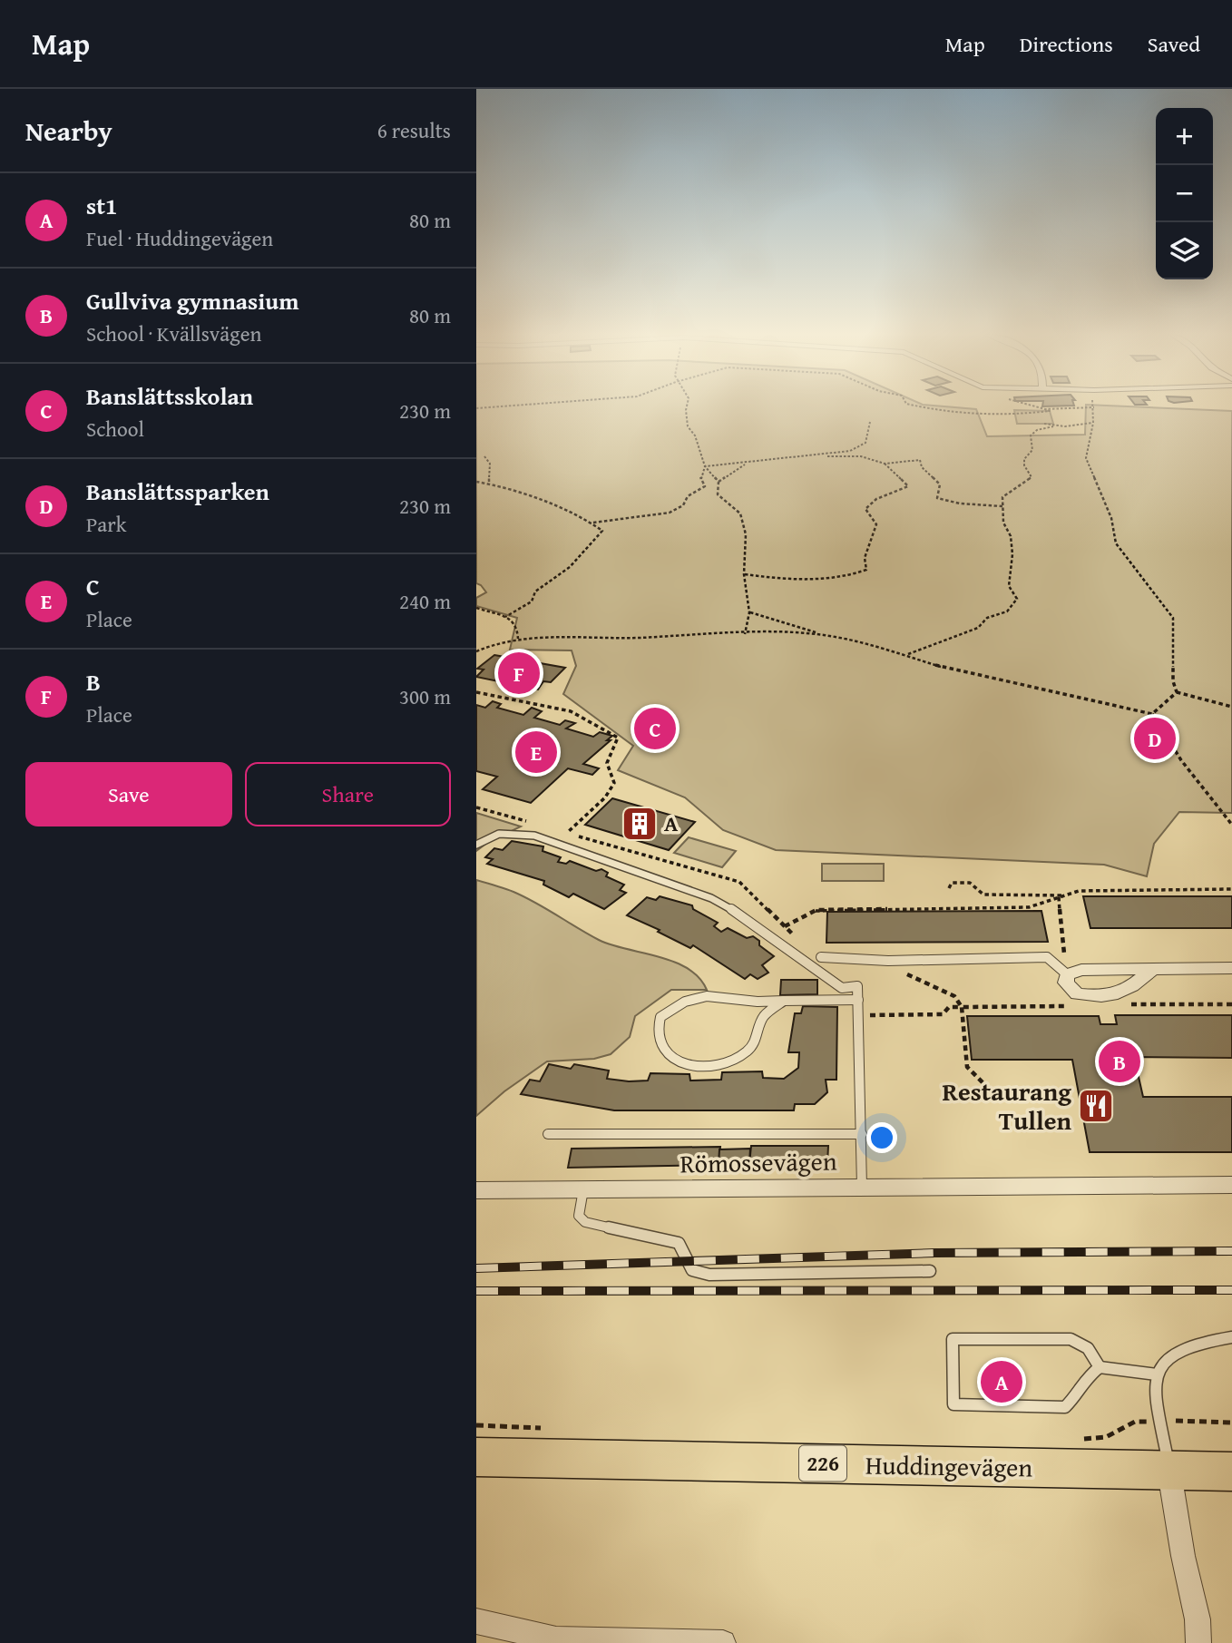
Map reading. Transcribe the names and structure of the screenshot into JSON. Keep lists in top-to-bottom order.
{
  "streets": {
    "main road": ["226", "Huddingevägen"],
    "street": ["Römossevägen"]
  },
  "places": {
    "building": ["A"],
    "restaurant": ["Restaurang Tullen"]
  },
  "page": {
    "header": "Map",
    "nav": ["Map", "Directions", "Saved"],
    "heading": ["Nearby", "6 results"],
    "map_buttons": ["+", "−"],
    "list": [
      {
        "mark": "A",
        "name": "st1",
        "note": "Fuel · Huddingevägen",
        "value": "80 m"
      },
      {
        "mark": "B",
        "name": "Gullviva gymnasium",
        "note": "School · Kvällsvägen",
        "value": "80 m"
      },
      {
        "mark": "C",
        "name": "Banslättsskolan",
        "note": "School",
        "value": "230 m"
      },
      {
        "mark": "D",
        "name": "Banslättssparken",
        "note": "Park",
        "value": "230 m"
      },
      {
        "mark": "E",
        "name": "C",
        "note": "Place",
        "value": "240 m"
      },
      {
        "mark": "F",
        "name": "B",
        "note": "Place",
        "value": "300 m"
      }
    ],
    "pins": [
      "F",
      "C",
      "D",
      "E",
      "B",
      "A"
    ],
    "buttons": ["Save", "Share"]
  }
}
